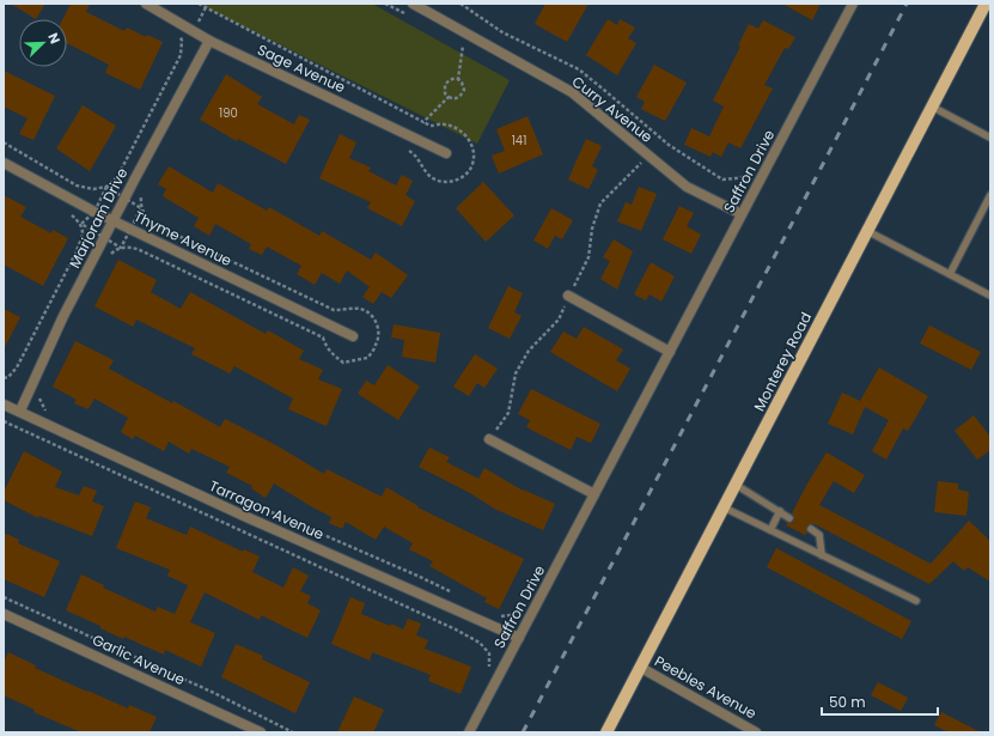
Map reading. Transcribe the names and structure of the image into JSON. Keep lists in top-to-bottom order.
{
  "streets": {
    "main road": ["Monterey Road"],
    "street": [
      "Sage Avenue",
      "Curry Avenue",
      "Saffron Drive",
      "Marjoram Drive",
      "Thyme Avenue",
      "Tarragon Avenue",
      "Garlic Avenue",
      "Peebles Avenue"
    ]
  },
  "crossings": [
    ["Sage Avenue", "Marjoram Drive"],
    ["Curry Avenue", "Saffron Drive"],
    ["Saffron Drive", "Tarragon Avenue"],
    ["Marjoram Drive", "Thyme Avenue"],
    ["Marjoram Drive", "Tarragon Avenue"],
    ["Monterey Road", "Peebles Avenue"]
  ],
  "house_numbers": ["190", "141"],
  "scale_bar": "50 m",
  "north": "top right"
}
